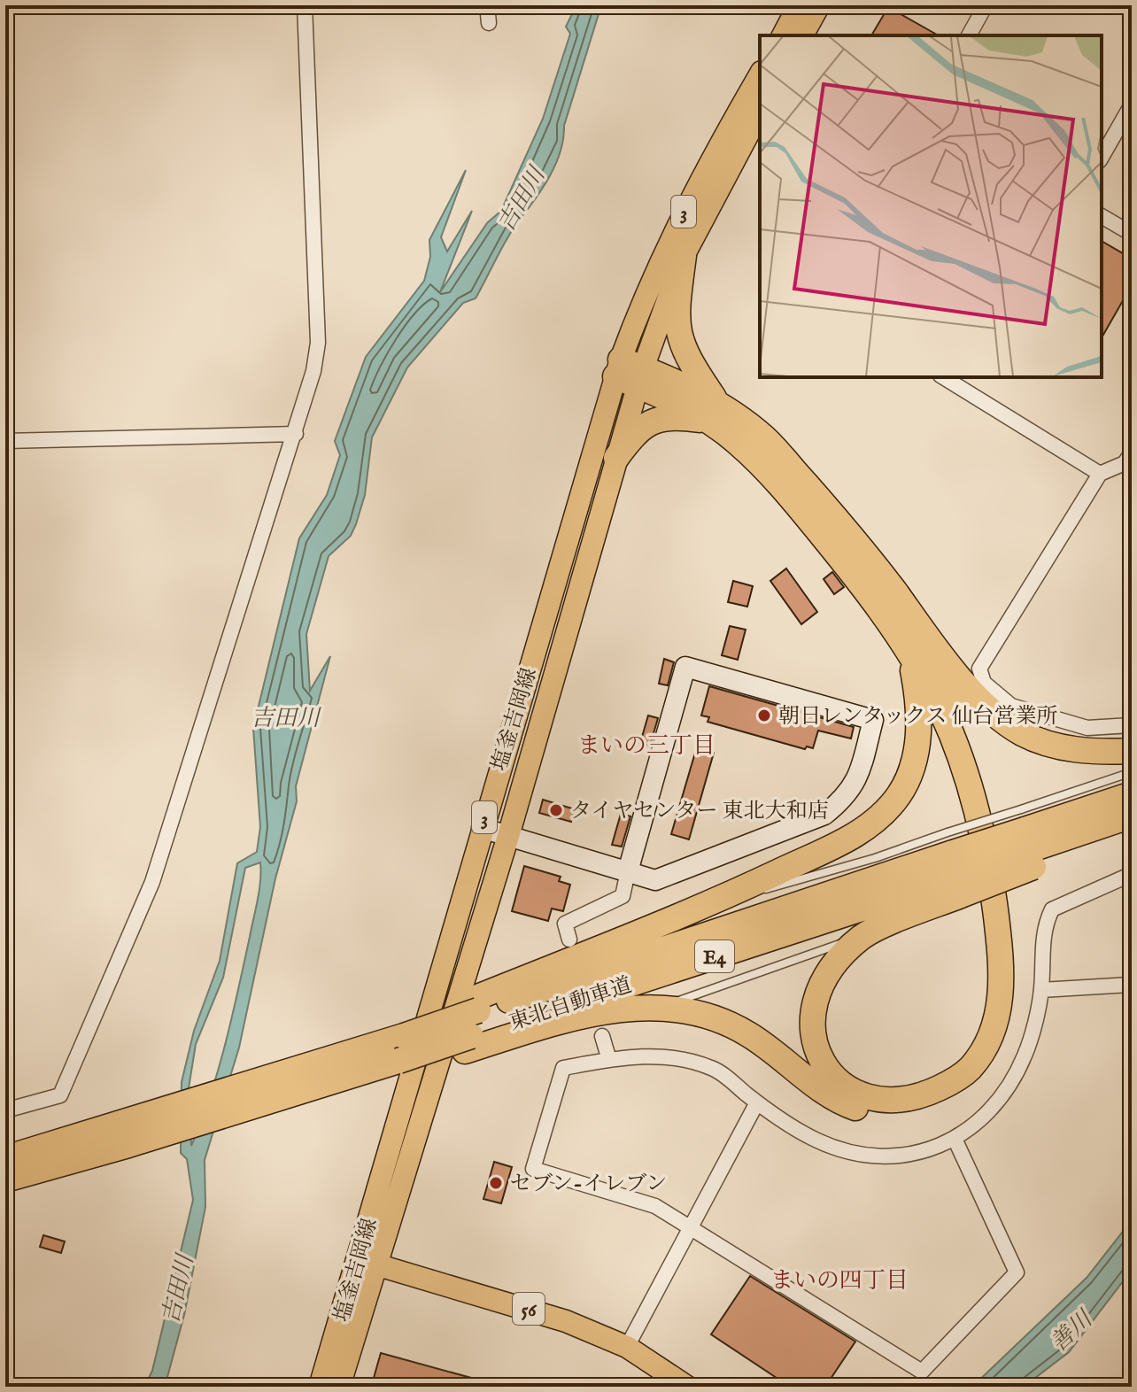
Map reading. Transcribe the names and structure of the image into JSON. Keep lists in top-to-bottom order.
{
  "streets": {
    "highway": ["E4", "東北自動車道"],
    "main road": ["3", "塩釜吉岡線", "56"]
  },
  "crossings": [
    ["塩釜吉岡線", "56"]
  ],
  "districts": ["まいの三丁目", "まいの四丁目"],
  "water": ["吉田川", "善川"],
  "places": ["朝日レンタックス 仙台営業所", "タイヤセンター 東北大和店", "セブン-イレブン"]
}
